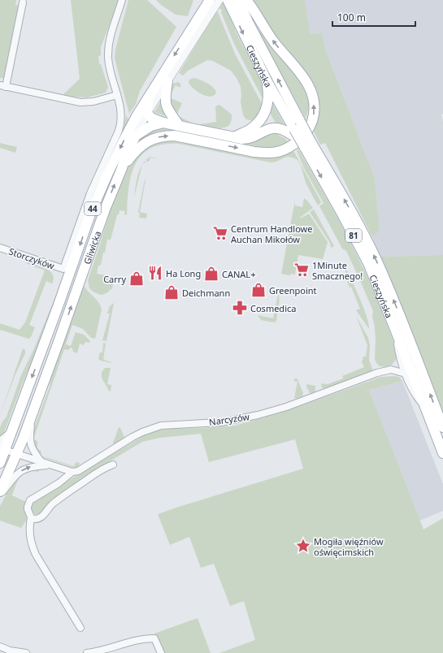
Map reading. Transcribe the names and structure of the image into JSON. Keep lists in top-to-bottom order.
{
  "streets": {
    "main road": [
      "Cieszyńska",
      "44",
      "81",
      "Gliwicka"
    ],
    "street": ["Storczyków", "Narcyzów"]
  },
  "crossings": [
    ["Cieszyńska", "81"],
    ["44", "Gliwicka"]
  ],
  "places": {
    "supermarket": ["Centrum Handlowe Auchan Mikołów", "1Minute Smacznego!"],
    "restaurant": ["Ha Long"],
    "shop": [
      "CANAL+",
      "Carry",
      "Greenpoint",
      "Deichmann"
    ],
    "pharmacy": ["Cosmedica"],
    "place": ["Mogiła więźniów oświęcimskich"]
  },
  "scale_bar": "100 m"
}
